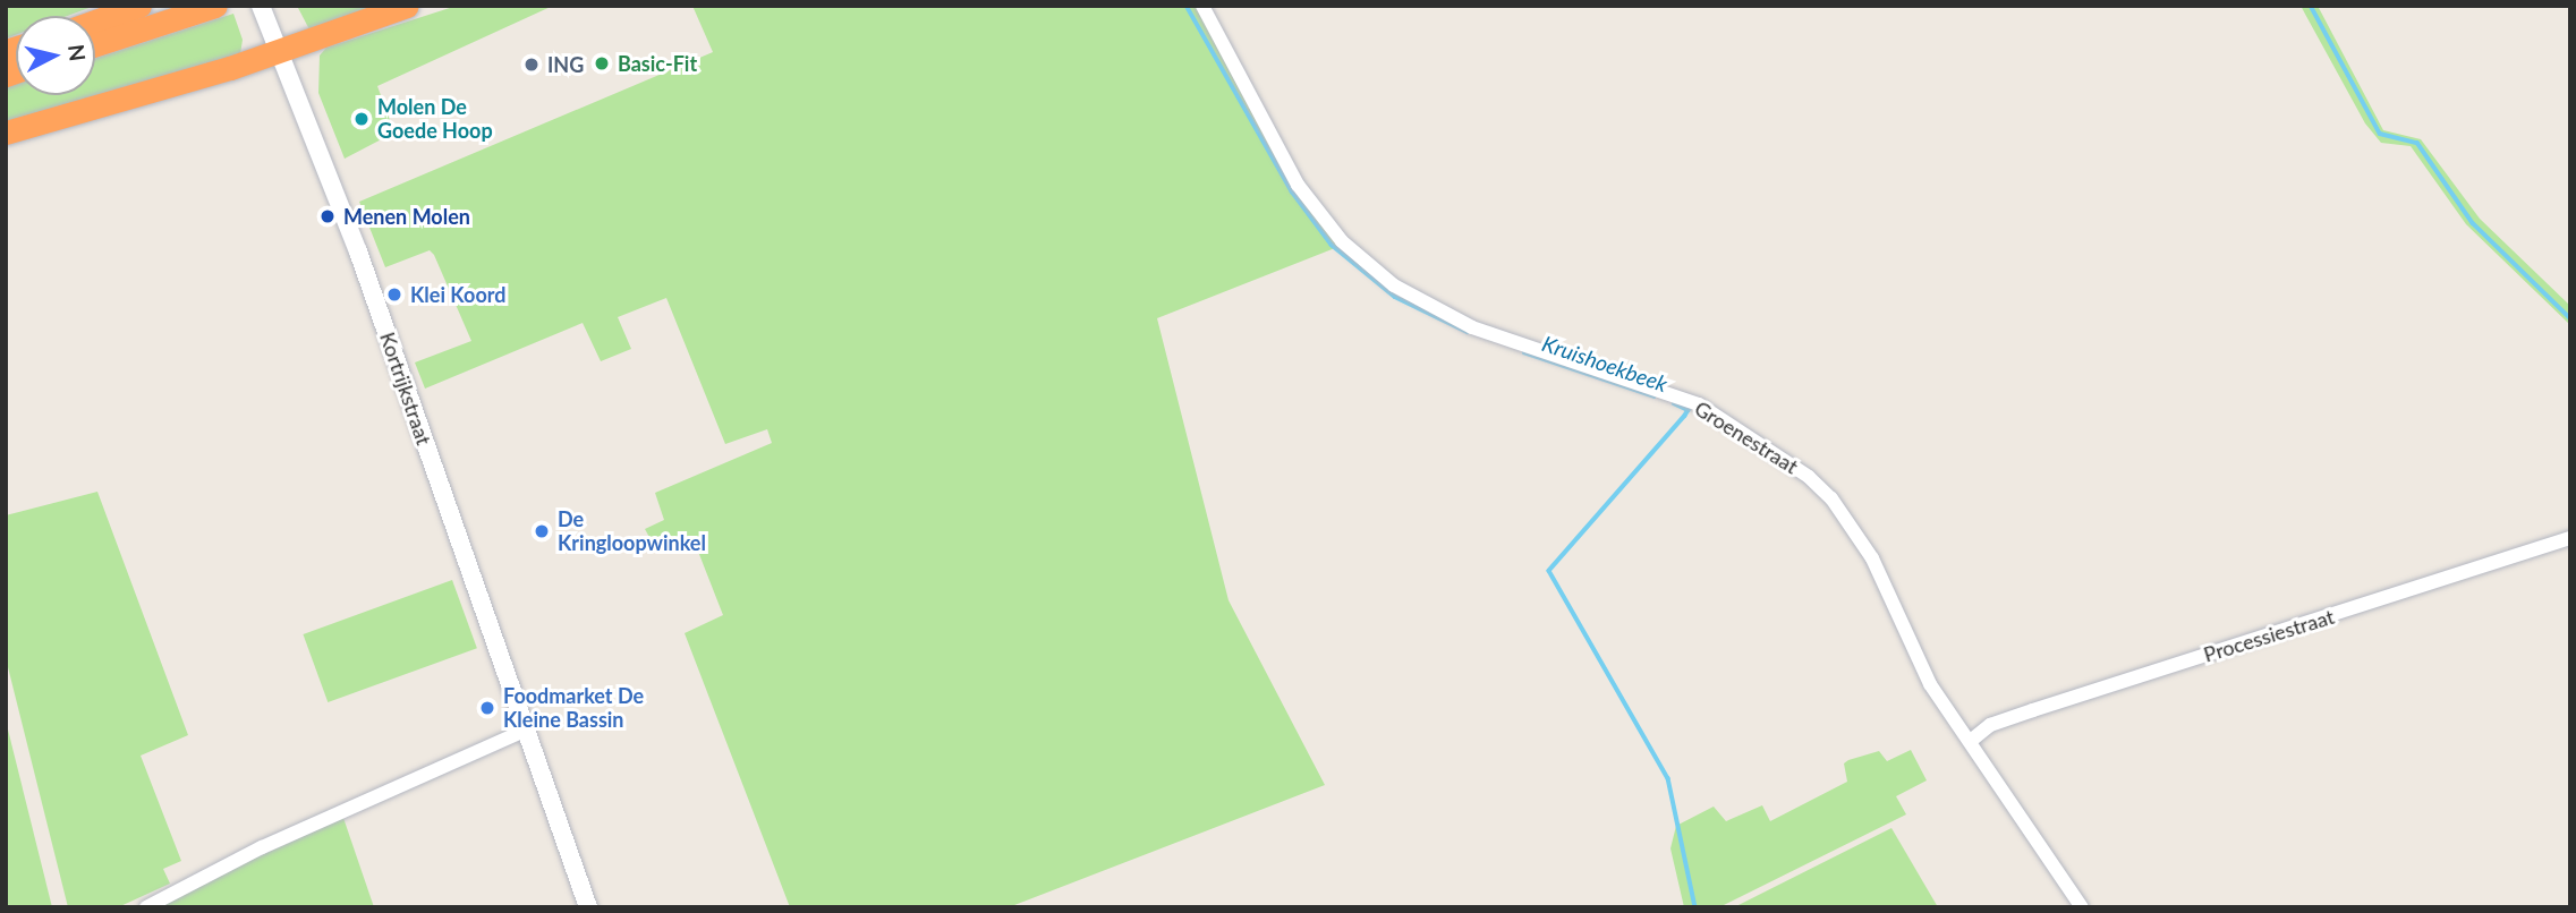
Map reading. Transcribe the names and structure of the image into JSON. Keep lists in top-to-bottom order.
{
  "streets": {
    "main road": ["Kortrijkstraat"],
    "street": ["Groenestraat", "Processiestraat"]
  },
  "crossings": [
    ["Groenestraat", "Processiestraat"]
  ],
  "water": ["Kruishoekbeek"],
  "places": [
    "Basic-Fit",
    "ING",
    "Molen De Goede Hoop",
    "Menen Molen",
    "Klei Koord",
    "De Kringloopwinkel",
    "Foodmarket De Kleine Bassin"
  ],
  "north": "right"
}
